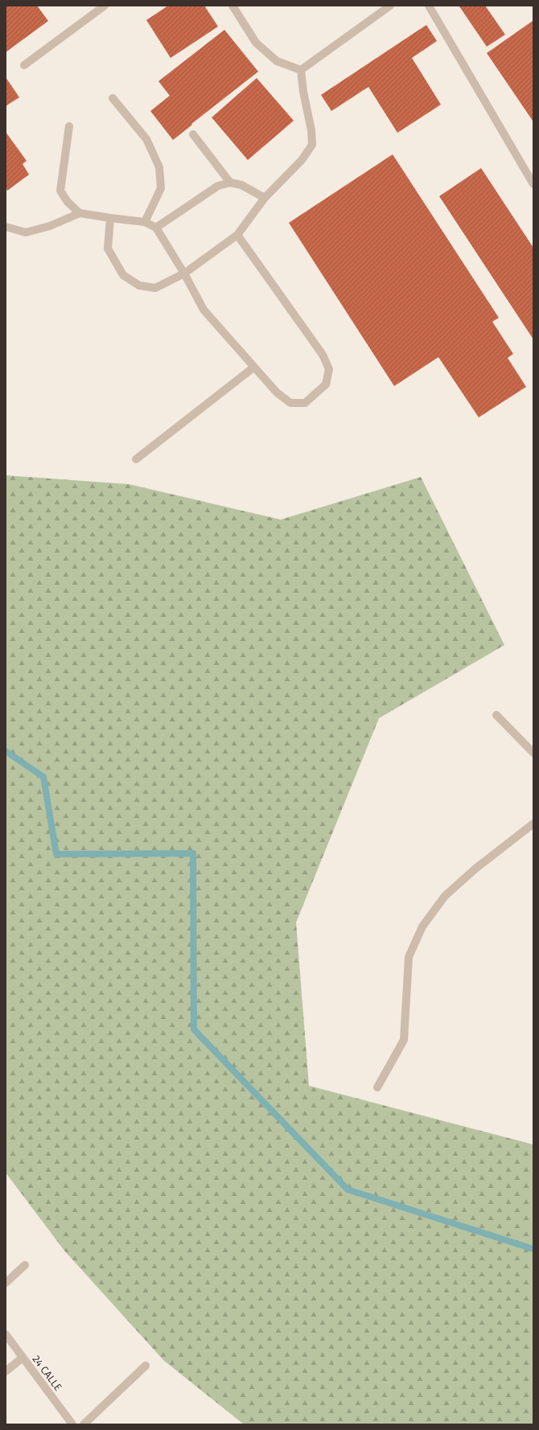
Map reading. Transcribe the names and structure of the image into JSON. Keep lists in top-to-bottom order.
{
  "streets": {
    "lane": ["24 CALLE"]
  }
}
